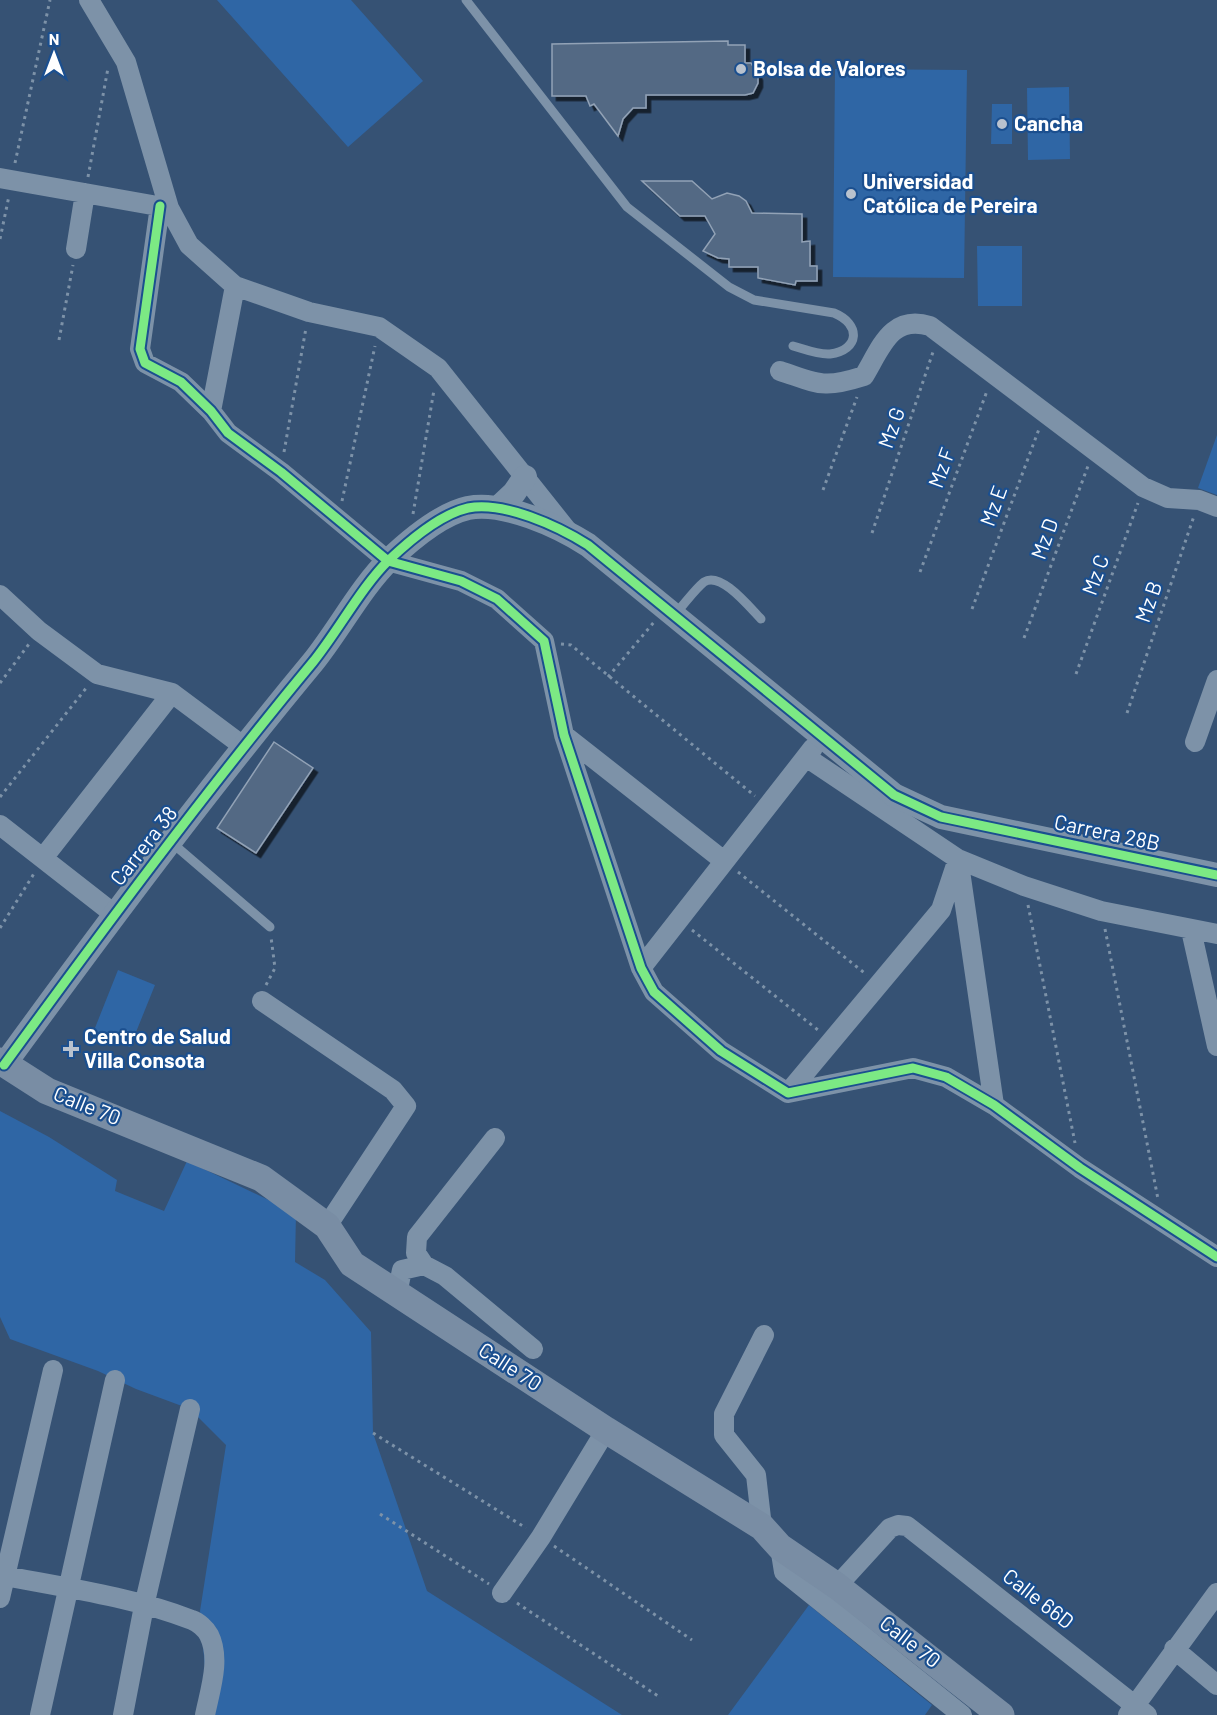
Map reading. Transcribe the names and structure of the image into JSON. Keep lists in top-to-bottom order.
{
  "streets": {
    "main road": ["Calle 70"],
    "street": ["Carrera 28B", "Carrera 38", "Calle 66D"],
    "path": [
      "Mz G",
      "Mz F",
      "Mz E",
      "Mz D",
      "Mz C",
      "Mz B"
    ]
  },
  "crossings": [
    ["Carrera 28B", "Carrera 38"],
    ["Carrera 38", "Calle 70"],
    ["Calle 70", "Calle 66D"]
  ],
  "places": {
    "other": ["Bolsa de Valores", "Cancha", "Universidad Católica de Pereira"],
    "health": ["Centro de Salud Villa Consota"]
  },
  "north": "top"
}
